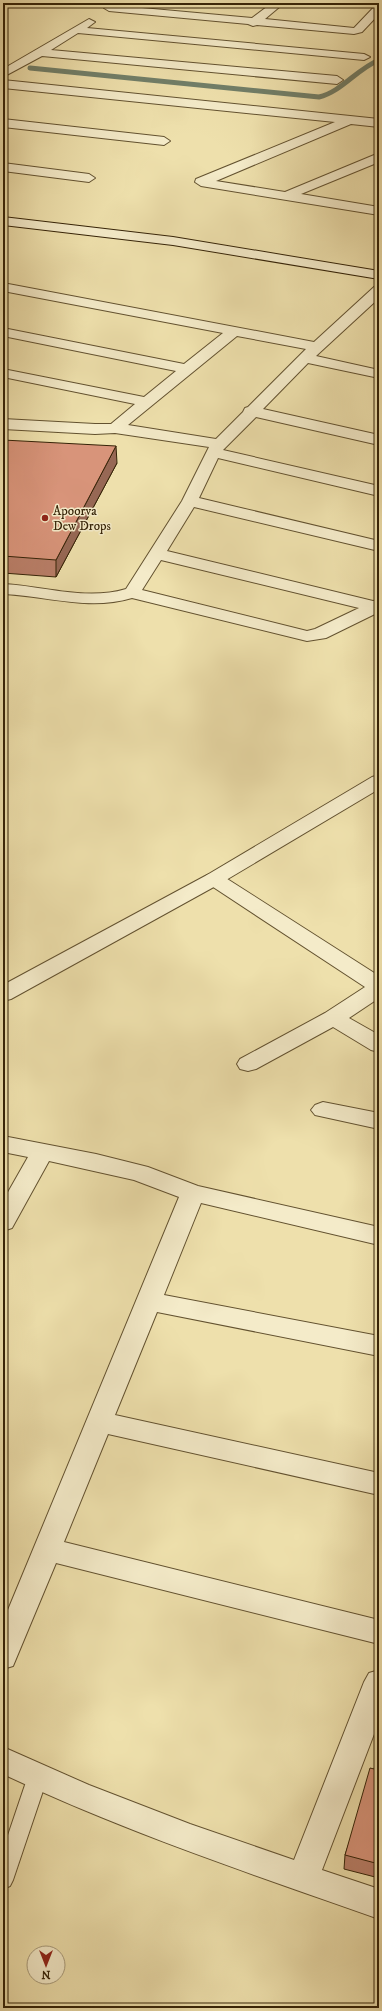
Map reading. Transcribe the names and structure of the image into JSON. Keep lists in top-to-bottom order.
{
  "places": ["Apoorva Dew Drops"],
  "north": "bottom"
}
